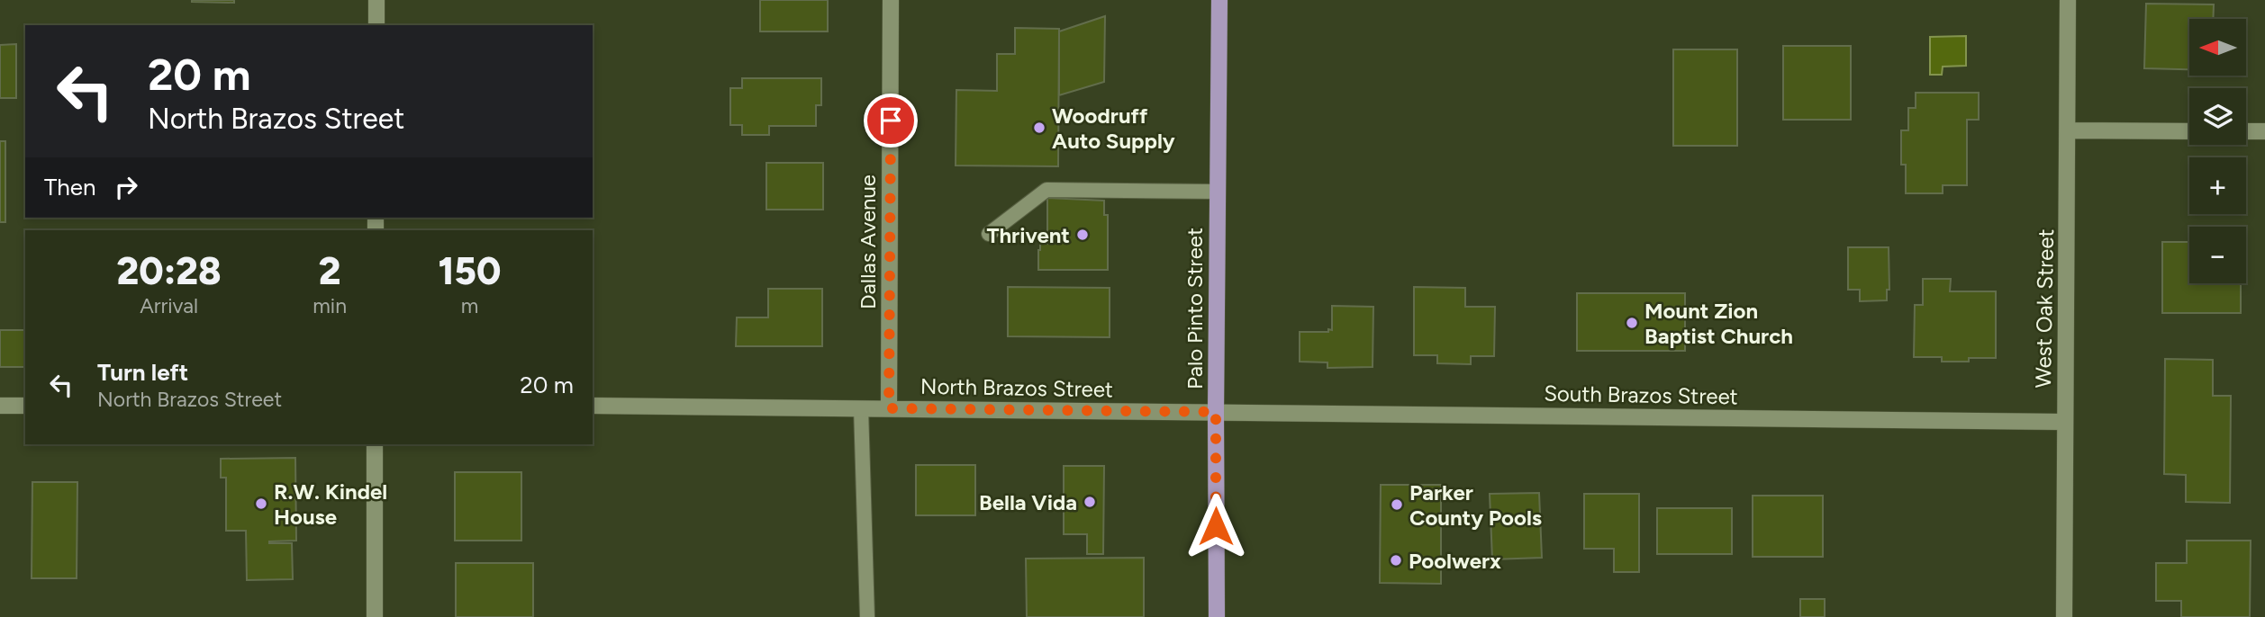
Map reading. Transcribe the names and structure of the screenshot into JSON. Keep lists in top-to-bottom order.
{
  "streets": {
    "main road": ["Palo Pinto Street"],
    "street": [
      "Dallas Avenue",
      "West Oak Street",
      "North Brazos Street",
      "South Brazos Street"
    ]
  },
  "crossings": [
    ["Dallas Avenue", "North Brazos Street"],
    ["Palo Pinto Street", "North Brazos Street"],
    ["Palo Pinto Street", "South Brazos Street"],
    ["West Oak Street", "South Brazos Street"],
    ["North Brazos Street", "South Brazos Street"]
  ],
  "places": [
    "Woodruff Auto Supply",
    "Thrivent",
    "Mount Zion Baptist Church",
    "Bella Vida",
    "R.W. Kindel House",
    "Parker County Pools",
    "Poolwerx"
  ],
  "north": "left",
  "page": {
    "map_buttons": ["+", "−"],
    "turn": ["20 m", "North Brazos Street"],
    "then": "Then",
    "eta": [
      "20:28",
      "Arrival",
      "2",
      "min",
      "150",
      "m"
    ],
    "list": [
      {
        "name": "Turn left",
        "note": "North Brazos Street",
        "value": "20 m"
      }
    ]
  }
}
